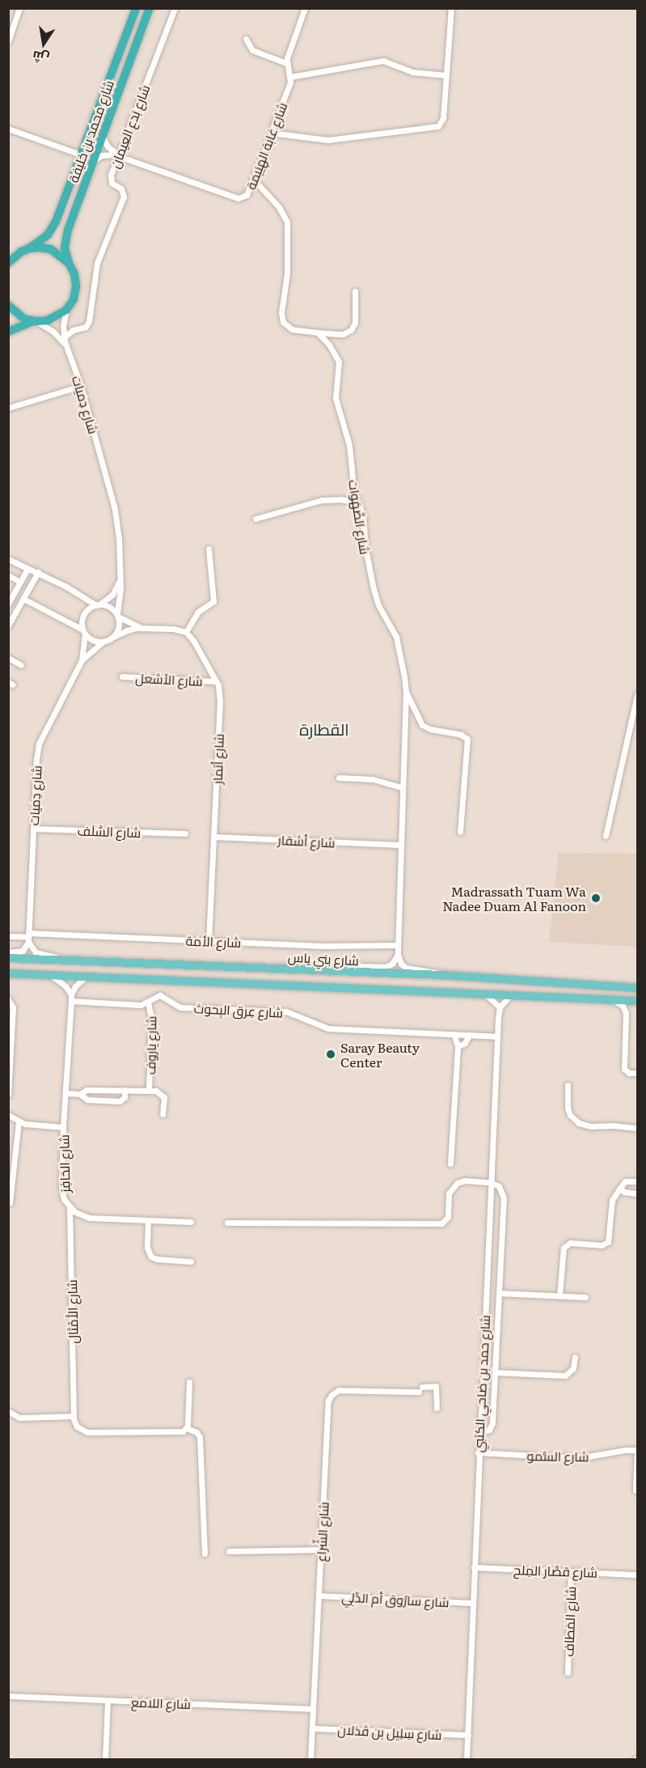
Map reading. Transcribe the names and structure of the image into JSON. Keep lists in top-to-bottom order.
{
  "streets": {
    "highway": ["شارع محمد بن خليفة"],
    "main road": ["شارع بني ياس"],
    "street": [
      "شارع بَدع العِيمان",
      "شارع غابة الهِيَيمة",
      "شارع دِميات",
      "شارع الصَّهَوات",
      "شارع الأشعل",
      "شارع أتمار",
      "شارع السَّلَف",
      "شارع أشقار",
      "شارع الأمة",
      "شارع عِرق البِحوث",
      "شارع ياروف",
      "شارع الحَافِز",
      "شارع الأَمْثال",
      "شارع حمد بن ضاحي الكتبي",
      "شارع السُّمو",
      "شارع الشِّراع",
      "شارع قصَّار المِلح",
      "شارع سارُوق أم الدِّلِي",
      "شارع المَطاف",
      "شارع اللامع",
      "شارع سِلِيل بن قَذلان"
    ]
  },
  "crossings": [
    ["شارع بَدع العِيمان", "شارع غابة الهِيَيمة"],
    ["شارع بَدع العِيمان", "شارع دِميات"],
    ["شارع محمد بن خليفة", "شارع دِميات"],
    ["شارع دِميات", "شارع السَّلَف"],
    ["شارع دِميات", "شارع الأمة"],
    ["شارع الصَّهَوات", "شارع أشقار"],
    ["شارع الصَّهَوات", "شارع الأمة"],
    ["شارع الأشعل", "شارع أتمار"],
    ["شارع أتمار", "شارع أشقار"],
    ["شارع أتمار", "شارع الأمة"],
    ["شارع عِرق البِحوث", "شارع ياروف"],
    ["شارع عِرق البِحوث", "شارع الحَافِز"],
    ["شارع عِرق البِحوث", "شارع حمد بن ضاحي الكتبي"],
    ["شارع ياروف", "شارع الحَافِز"],
    ["شارع الحَافِز", "شارع الأَمْثال"],
    ["شارع حمد بن ضاحي الكتبي", "شارع السُّمو"],
    ["شارع حمد بن ضاحي الكتبي", "شارع قصَّار المِلح"],
    ["شارع حمد بن ضاحي الكتبي", "شارع سارُوق أم الدِّلِي"],
    ["شارع حمد بن ضاحي الكتبي", "شارع سِلِيل بن قَذلان"],
    ["شارع الشِّراع", "شارع سارُوق أم الدِّلِي"],
    ["شارع الشِّراع", "شارع اللامع"],
    ["شارع الشِّراع", "شارع سِلِيل بن قَذلان"],
    ["شارع قصَّار المِلح", "شارع المَطاف"]
  ],
  "districts": ["القطارة"],
  "places": ["Madrassath Tuam Wa Nadee Duam Al Fanoon", "Saray Beauty Center"],
  "north": "bottom"
}
